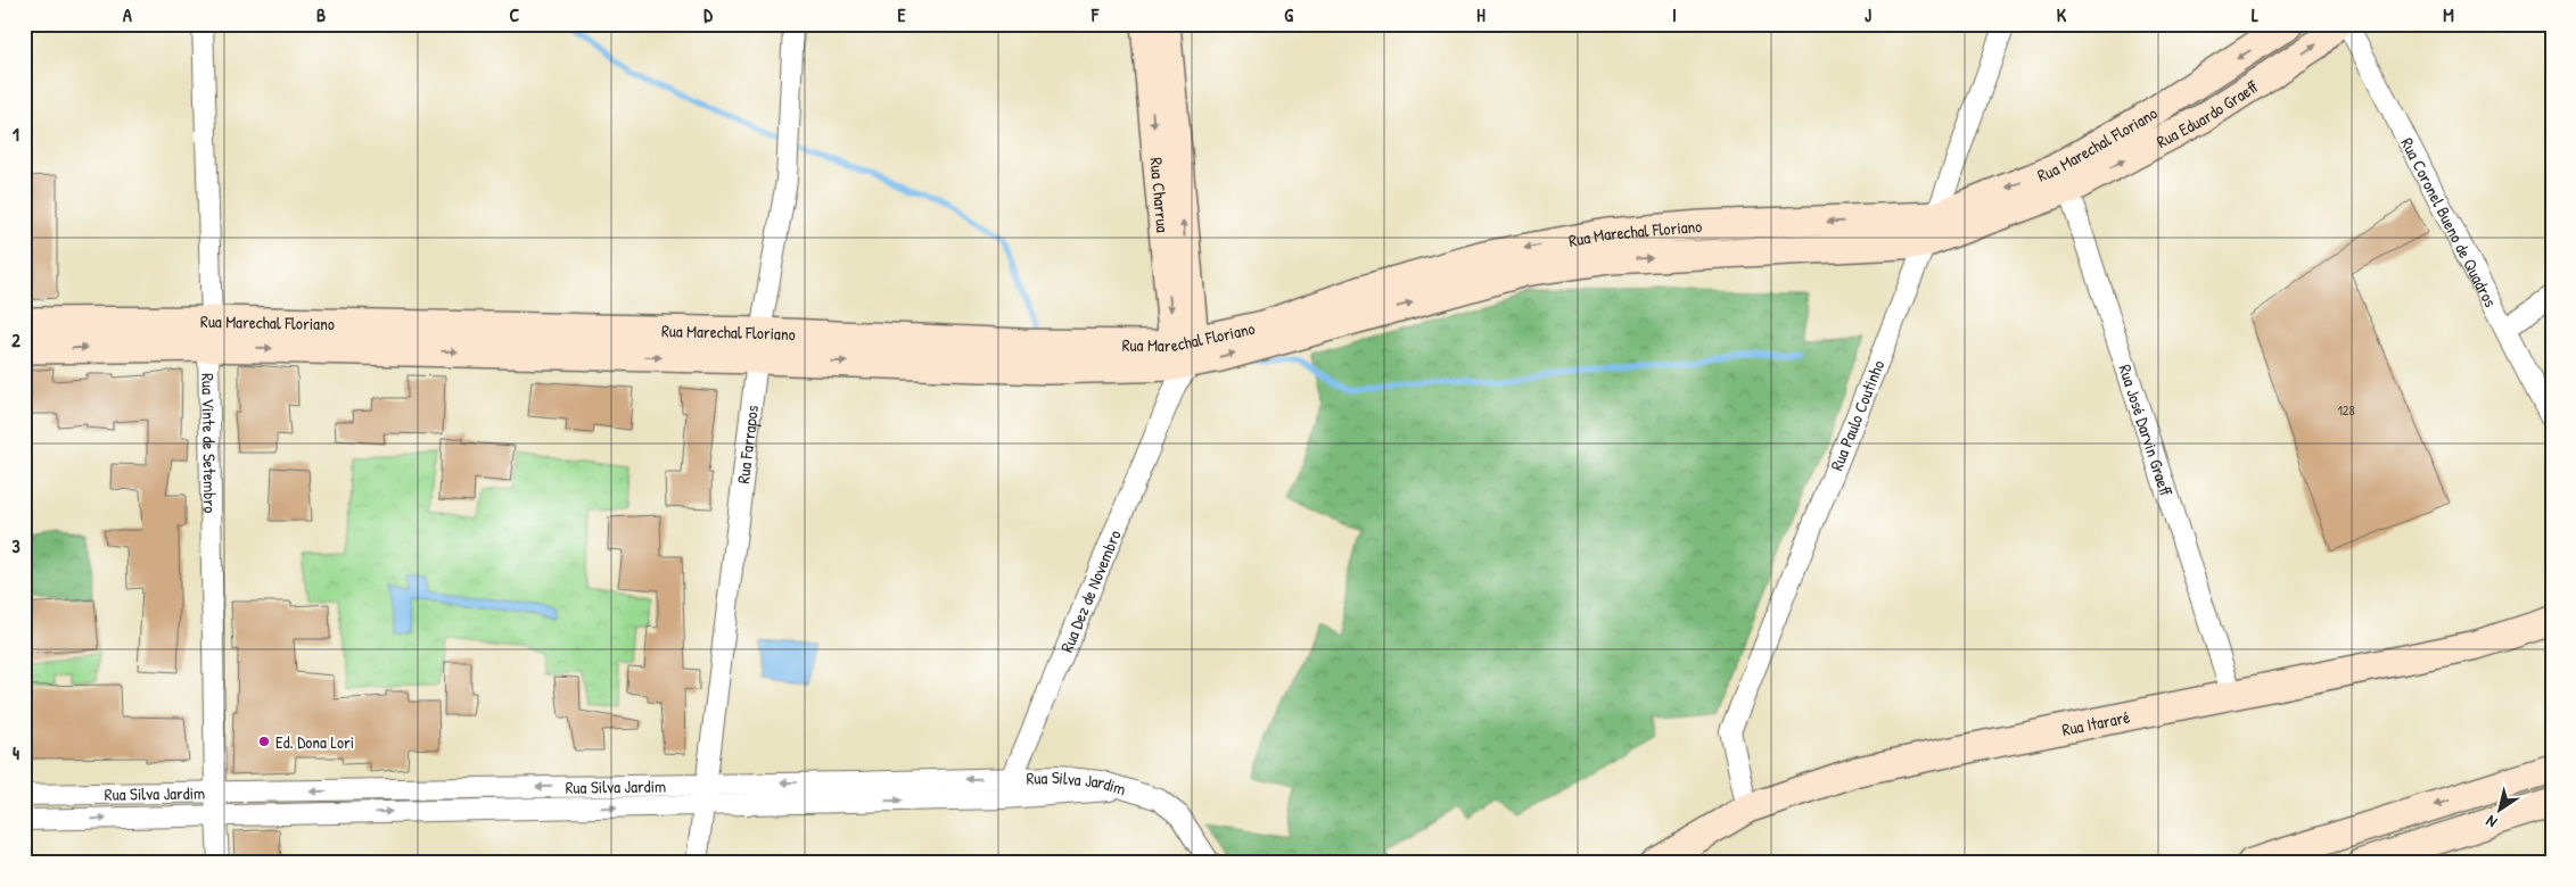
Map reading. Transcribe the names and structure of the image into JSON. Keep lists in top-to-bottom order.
{
  "streets": {
    "street": [
      "Rua Eduardo Graeff",
      "Rua Marechal Floriano",
      "Rua Charrua",
      "Rua Coronel Bueno de Quadros",
      "Rua Paulo Coutinho",
      "Rua José Darvin Graeff",
      "Rua Vinte de Setembro",
      "Rua Farrapos",
      "Rua Dez de Novembro",
      "Rua Itararé",
      "Rua Silva Jardim"
    ]
  },
  "crossings": [
    ["Rua Eduardo Graeff", "Rua Marechal Floriano"],
    ["Rua Eduardo Graeff", "Rua José Darvin Graeff"],
    ["Rua Marechal Floriano", "Rua Charrua"],
    ["Rua Marechal Floriano", "Rua Paulo Coutinho"],
    ["Rua Marechal Floriano", "Rua José Darvin Graeff"],
    ["Rua Marechal Floriano", "Rua Vinte de Setembro"],
    ["Rua Marechal Floriano", "Rua Farrapos"],
    ["Rua Marechal Floriano", "Rua Dez de Novembro"],
    ["Rua Charrua", "Rua Dez de Novembro"],
    ["Rua Paulo Coutinho", "Rua Itararé"],
    ["Rua José Darvin Graeff", "Rua Itararé"],
    ["Rua Vinte de Setembro", "Rua Silva Jardim"],
    ["Rua Farrapos", "Rua Silva Jardim"],
    ["Rua Dez de Novembro", "Rua Silva Jardim"]
  ],
  "one_way": ["Rua Eduardo Graeff"],
  "places": ["Ed. Dona Lori"],
  "house_numbers": ["128"],
  "north": "bottom left",
  "grid": {
    "columns": [
      "A",
      "B",
      "C",
      "D",
      "E",
      "F",
      "G",
      "H",
      "I",
      "J",
      "K",
      "L",
      "M"
    ],
    "rows": [
      "1",
      "2",
      "3",
      "4"
    ]
  }
}
